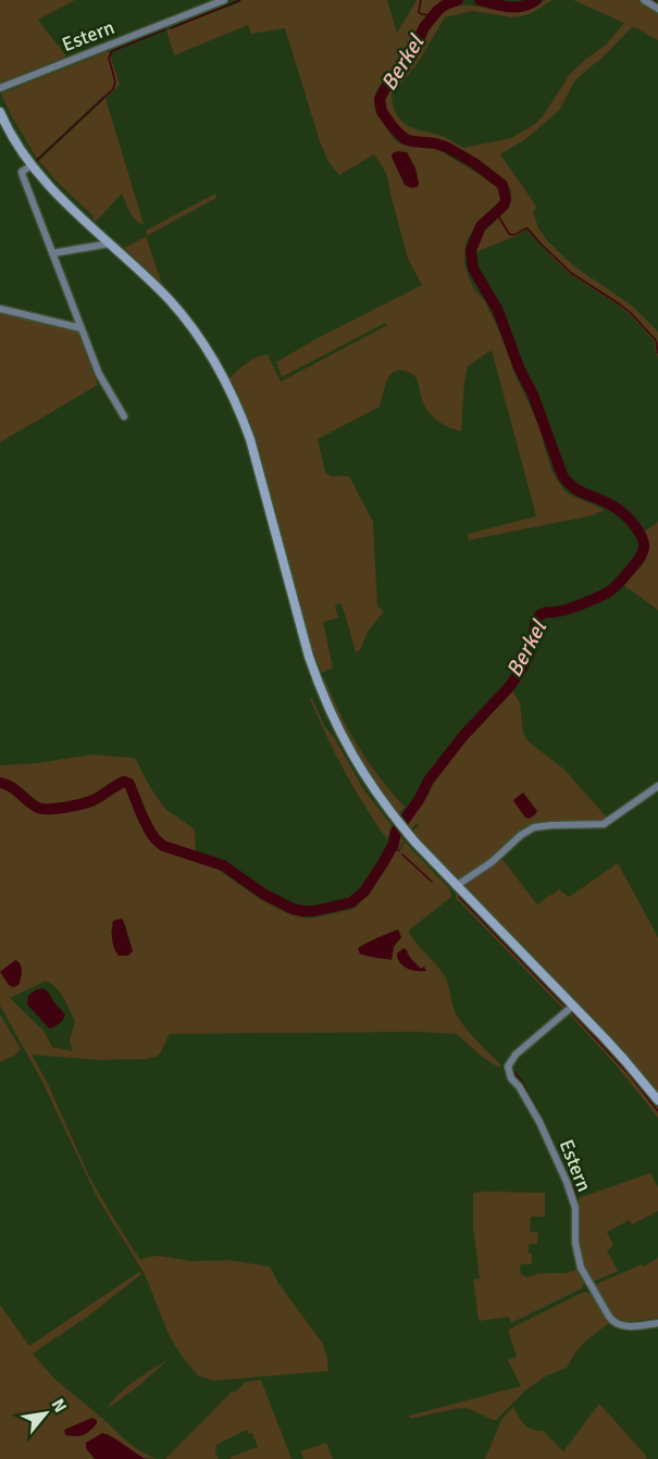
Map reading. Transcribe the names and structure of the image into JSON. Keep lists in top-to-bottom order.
{
  "streets": {
    "street": ["Estern"]
  },
  "water": ["Berkel"],
  "north": "top right"
}
